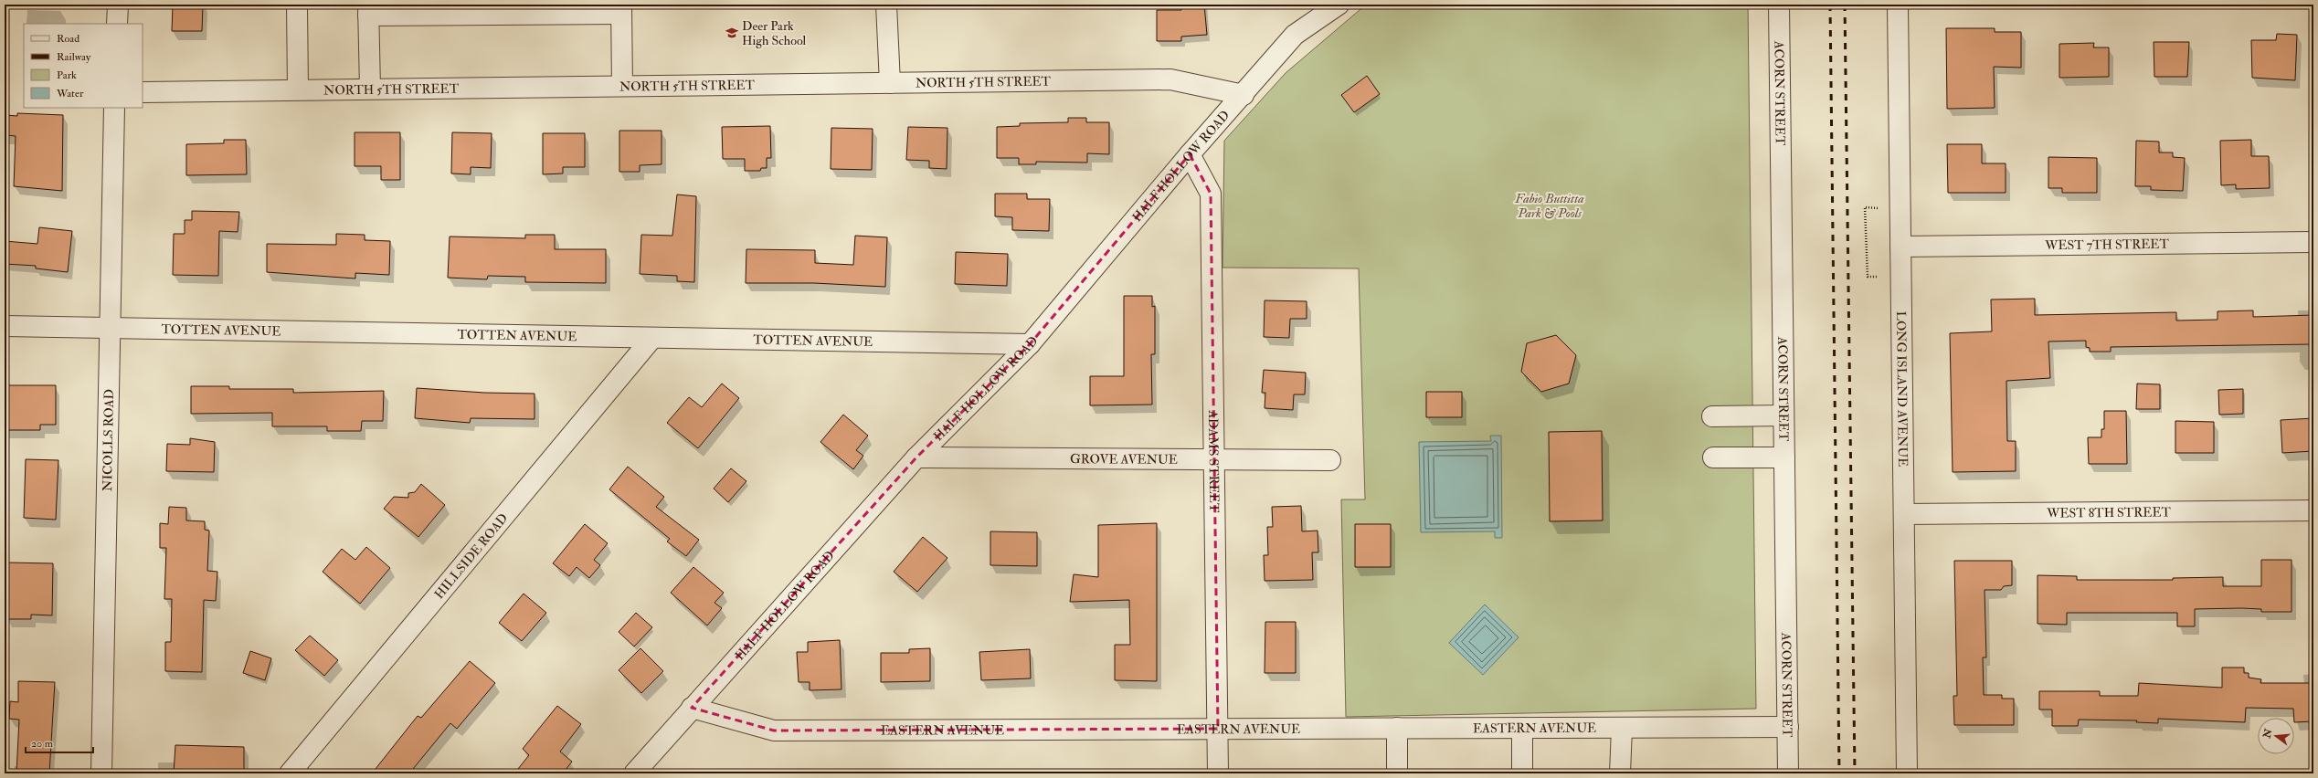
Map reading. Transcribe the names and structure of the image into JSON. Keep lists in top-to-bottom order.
{
  "streets": {
    "street": [
      "NORTH 5TH STREET",
      "ACORN STREET",
      "HALF HOLLOW ROAD",
      "WEST 7TH STREET",
      "TOTTEN AVENUE",
      "LONG ISLAND AVENUE",
      "NICOLLS ROAD",
      "GROVE AVENUE",
      "ADAMS STREET",
      "WEST 8TH STREET",
      "HILLSIDE ROAD",
      "EASTERN AVENUE"
    ]
  },
  "crossings": [
    ["NORTH 5TH STREET", "HALF HOLLOW ROAD"],
    ["ACORN STREET", "EASTERN AVENUE"],
    ["HALF HOLLOW ROAD", "TOTTEN AVENUE"],
    ["HALF HOLLOW ROAD", "GROVE AVENUE"],
    ["HALF HOLLOW ROAD", "ADAMS STREET"],
    ["HALF HOLLOW ROAD", "EASTERN AVENUE"],
    ["WEST 7TH STREET", "LONG ISLAND AVENUE"],
    ["TOTTEN AVENUE", "NICOLLS ROAD"],
    ["TOTTEN AVENUE", "HILLSIDE ROAD"],
    ["LONG ISLAND AVENUE", "WEST 8TH STREET"],
    ["GROVE AVENUE", "ADAMS STREET"],
    ["ADAMS STREET", "EASTERN AVENUE"]
  ],
  "parks": ["Fabio Buttitta Park & Pools"],
  "places": {
    "school or university": ["Deer Park High School"]
  },
  "legend": [
    "Road",
    "Railway",
    "Park",
    "Water"
  ],
  "scale_bar": "20 m",
  "north": "left"
}
